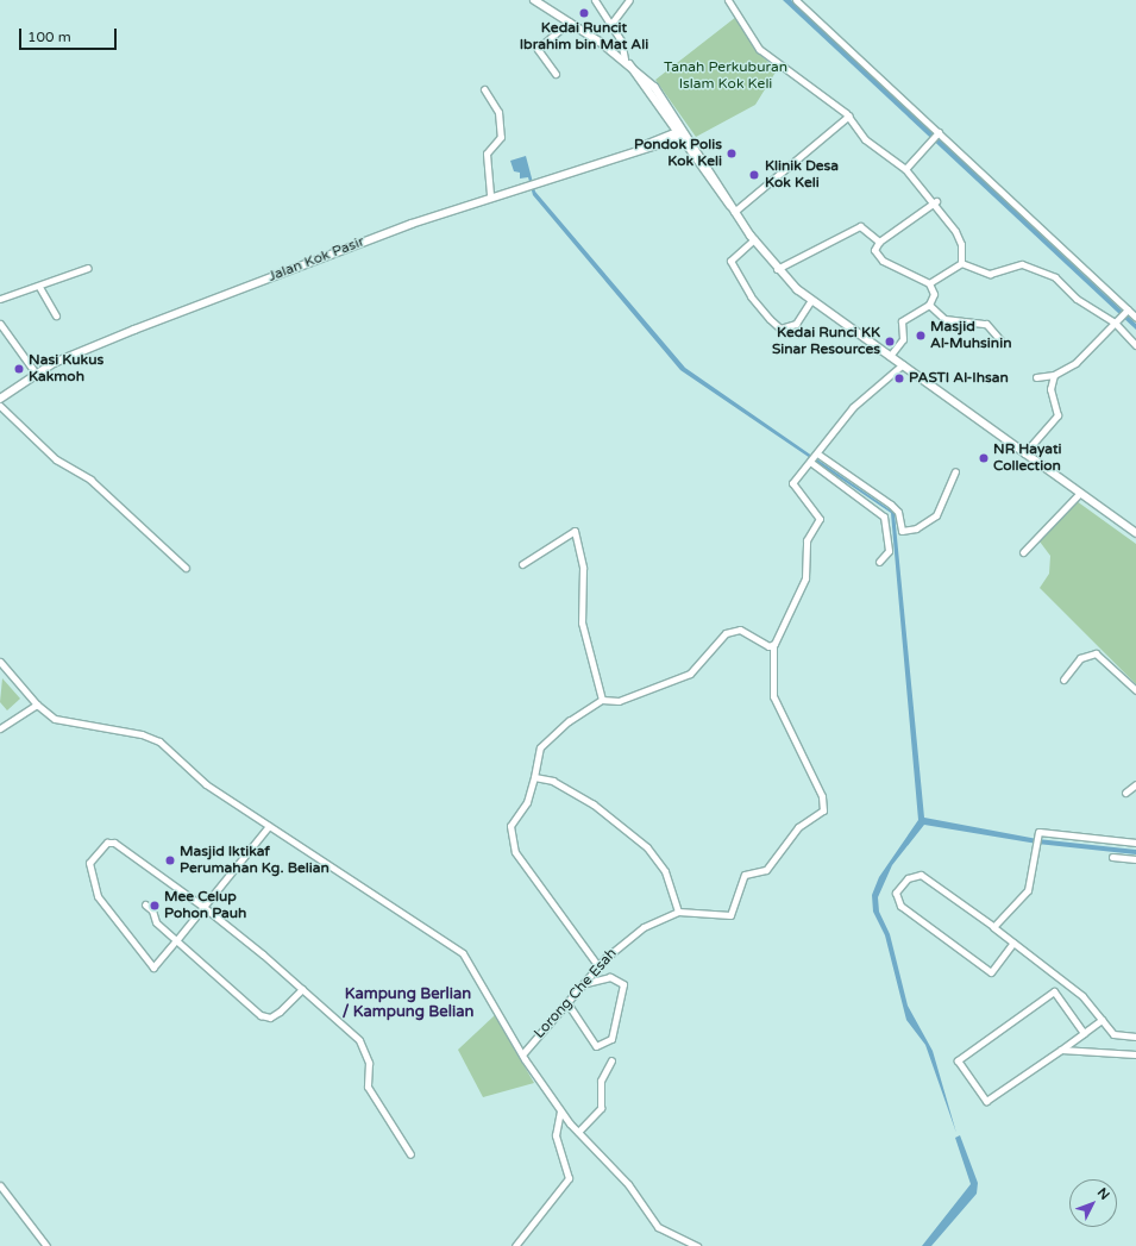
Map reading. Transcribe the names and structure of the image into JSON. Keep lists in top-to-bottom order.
{
  "streets": {
    "street": ["Jalan Kok Pasir", "Lorong Che Esah"]
  },
  "districts": ["Kampung Berlian / Kampung Belian"],
  "parks": ["Tanah Perkuburan Islam Kok Keli"],
  "places": [
    "Kedai Runcit Ibrahim bin Mat Ali",
    "Pondok Polis Kok Keli",
    "Klinik Desa Kok Keli",
    "Masjid Al-Muhsinin",
    "Kedai Runci KK Sinar Resources",
    "Nasi Kukus Kakmoh",
    "PASTI Al-Ihsan",
    "NR Hayati Collection",
    "Masjid Iktikaf Perumahan Kg. Belian",
    "Mee Celup Pohon Pauh"
  ],
  "scale_bar": "100 m",
  "north": "top right"
}
